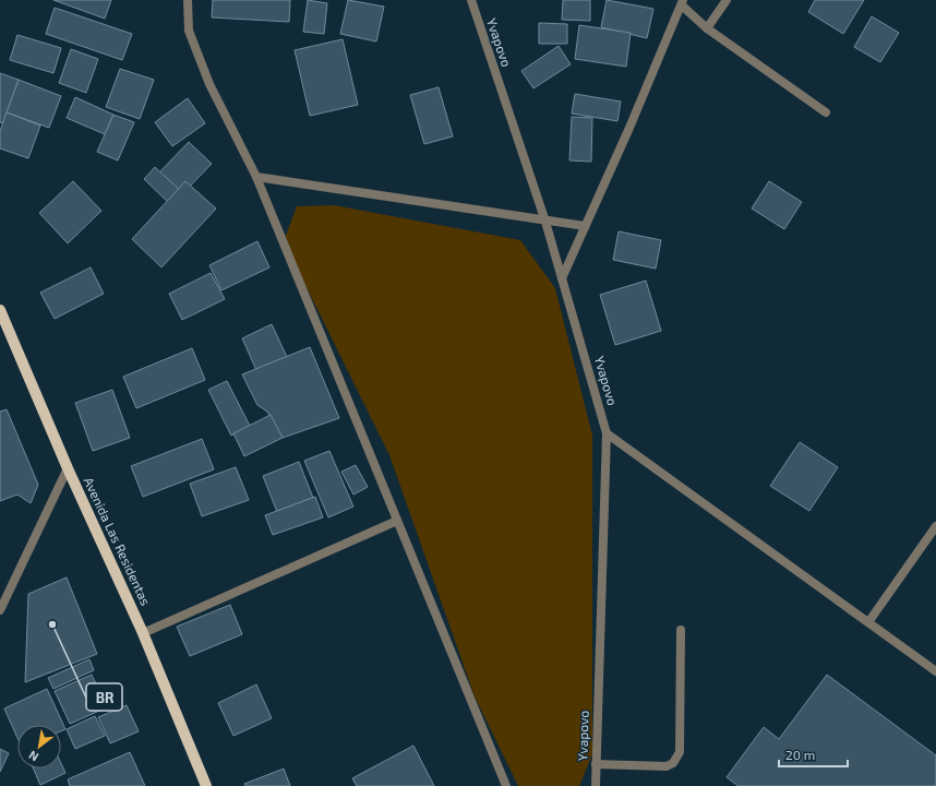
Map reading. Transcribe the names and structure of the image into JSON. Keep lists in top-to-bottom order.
{
  "streets": {
    "main road": ["Avenida Las Residentas"],
    "street": ["Yvapovo"]
  },
  "places": ["BR"],
  "scale_bar": "20 m",
  "north": "bottom left"
}
